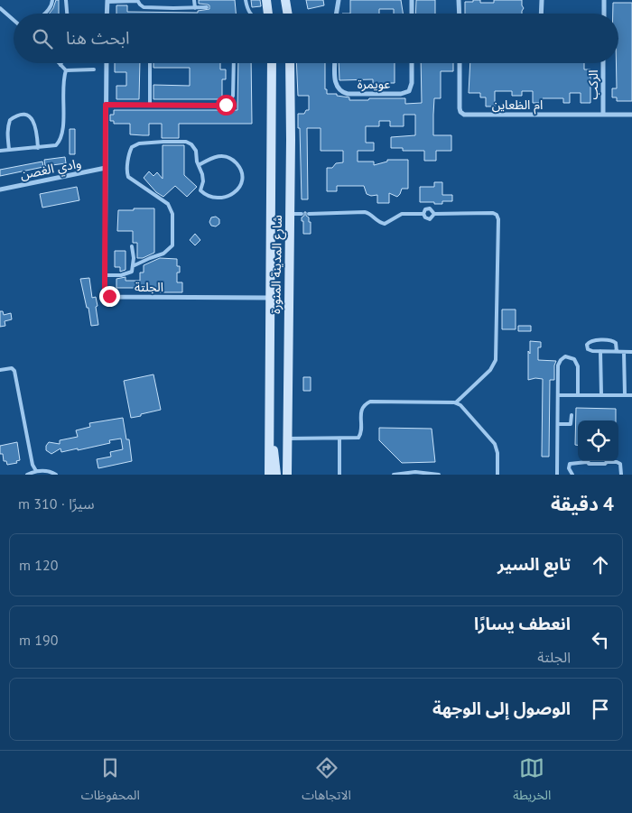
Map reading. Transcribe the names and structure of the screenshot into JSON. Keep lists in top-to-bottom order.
{
  "streets": {
    "street": [
      "عويمرة",
      "الركب",
      "ام الظعاين",
      "وادي الغصن",
      "شارع المدينة المنورة",
      "الجلتة"
    ]
  },
  "crossings": [
    ["الركب", "ام الظعاين"],
    ["وادي الغصن", "الجلتة"],
    ["شارع المدينة المنورة", "الجلتة"]
  ],
  "page": {
    "search": "ابحث هنا",
    "heading": ["4 دقيقة", "سيرًا · 310 m"],
    "list": [
      ["تابع السير", "120 m"],
      ["انعطف يسارًا", "الجلتة", "190 m"],
      "الوصول إلى الوجهة"
    ],
    "nav": ["الخريطة", "الاتجاهات", "المحفوظات"]
  }
}
